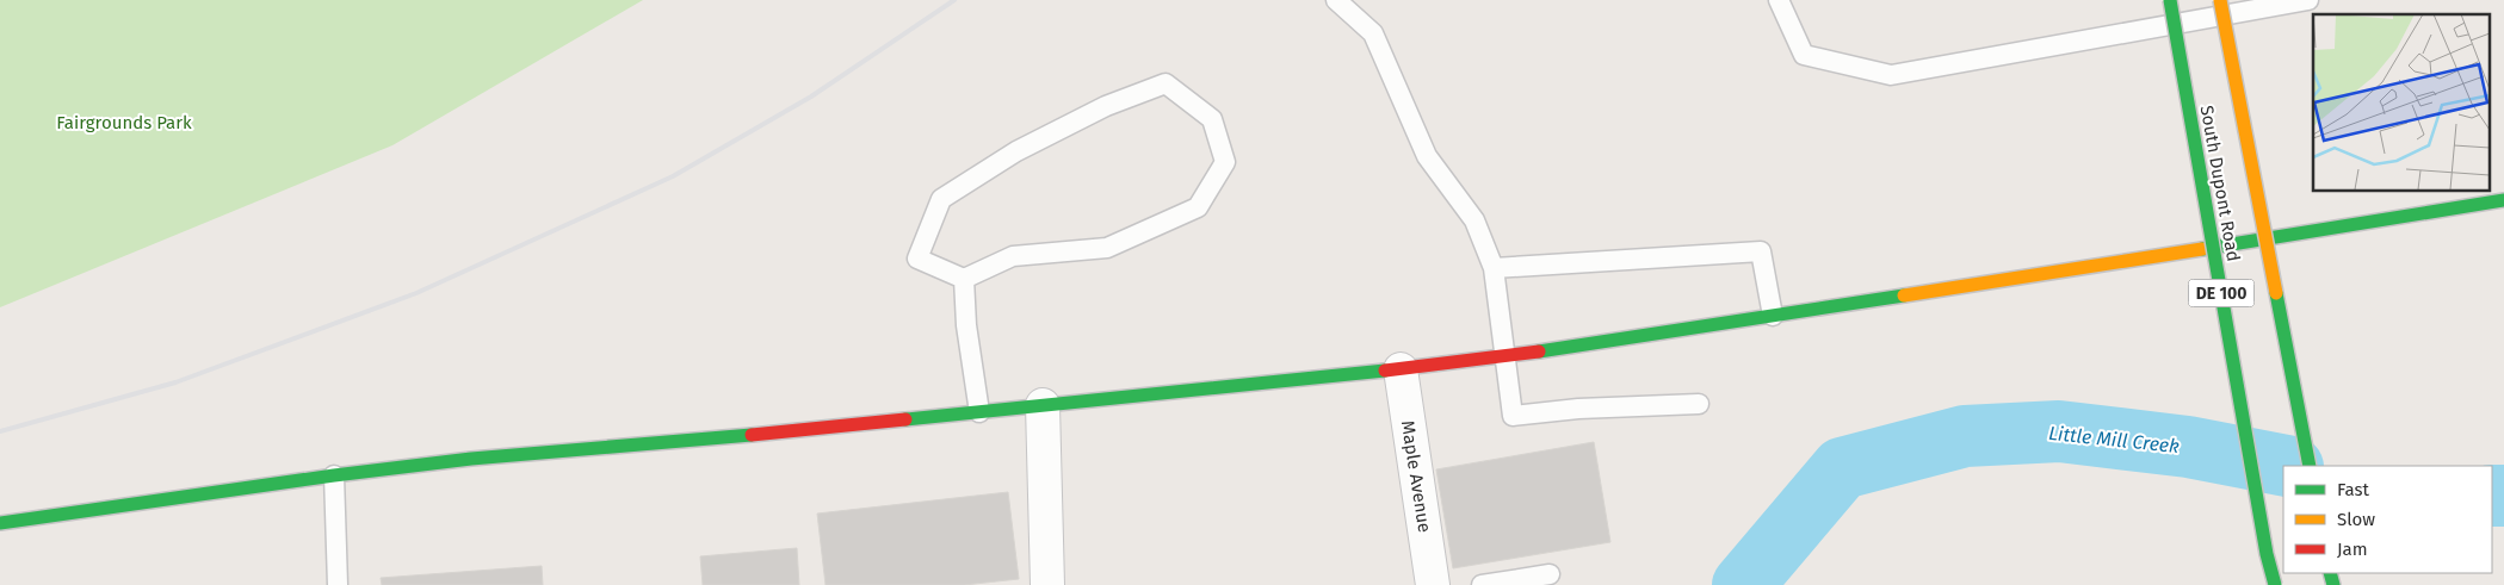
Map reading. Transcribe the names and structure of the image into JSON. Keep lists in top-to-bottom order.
{
  "streets": {
    "street": ["South Dupont Road", "DE 100", "Maple Avenue"]
  },
  "water": ["Little Mill Creek"],
  "parks": ["Fairgrounds Park"],
  "legend": ["Fast", "Slow", "Jam"]
}
